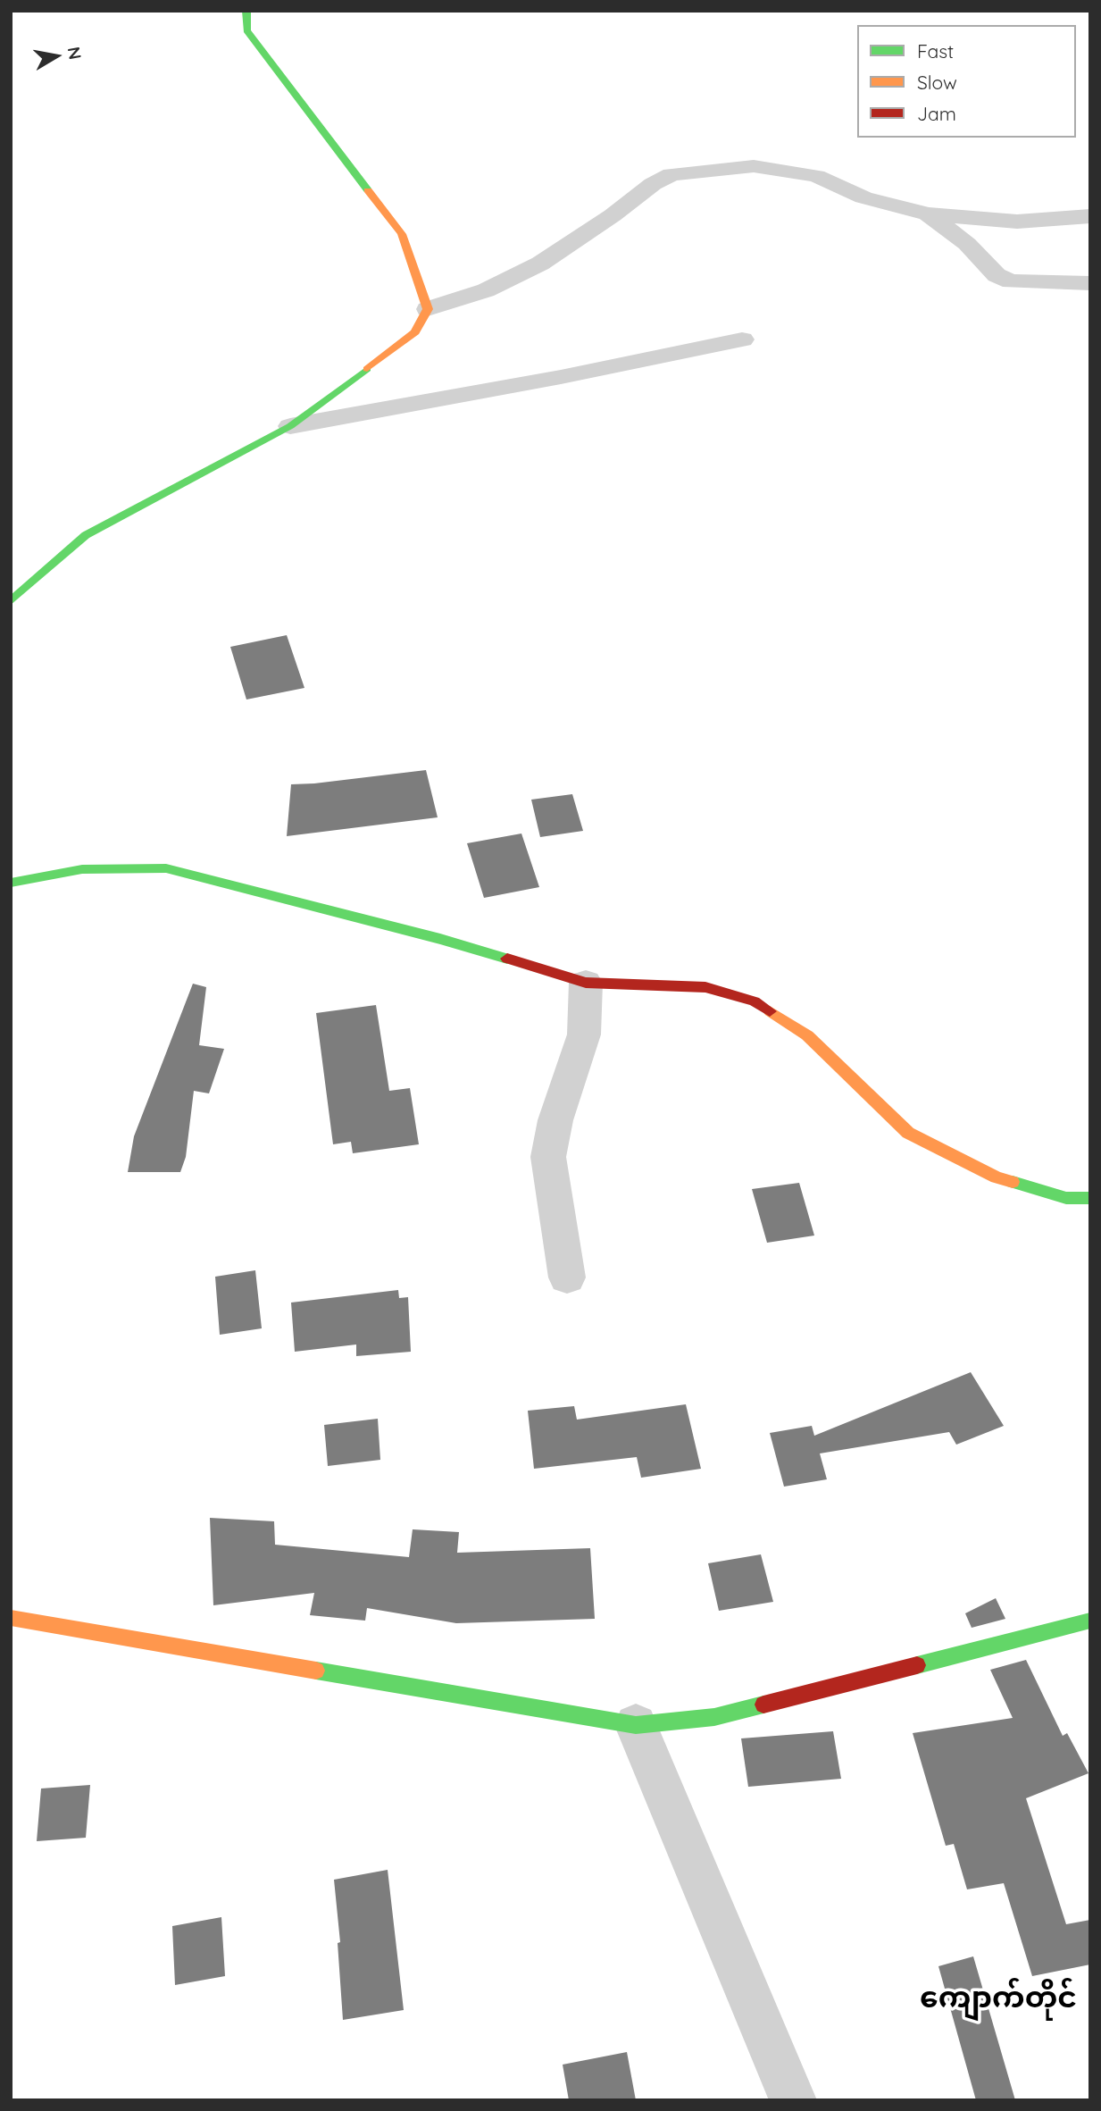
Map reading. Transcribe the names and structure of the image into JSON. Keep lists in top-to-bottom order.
{
  "districts": ["ကျောက်တိုင်"],
  "legend": ["Fast", "Slow", "Jam"],
  "north": "right"
}
